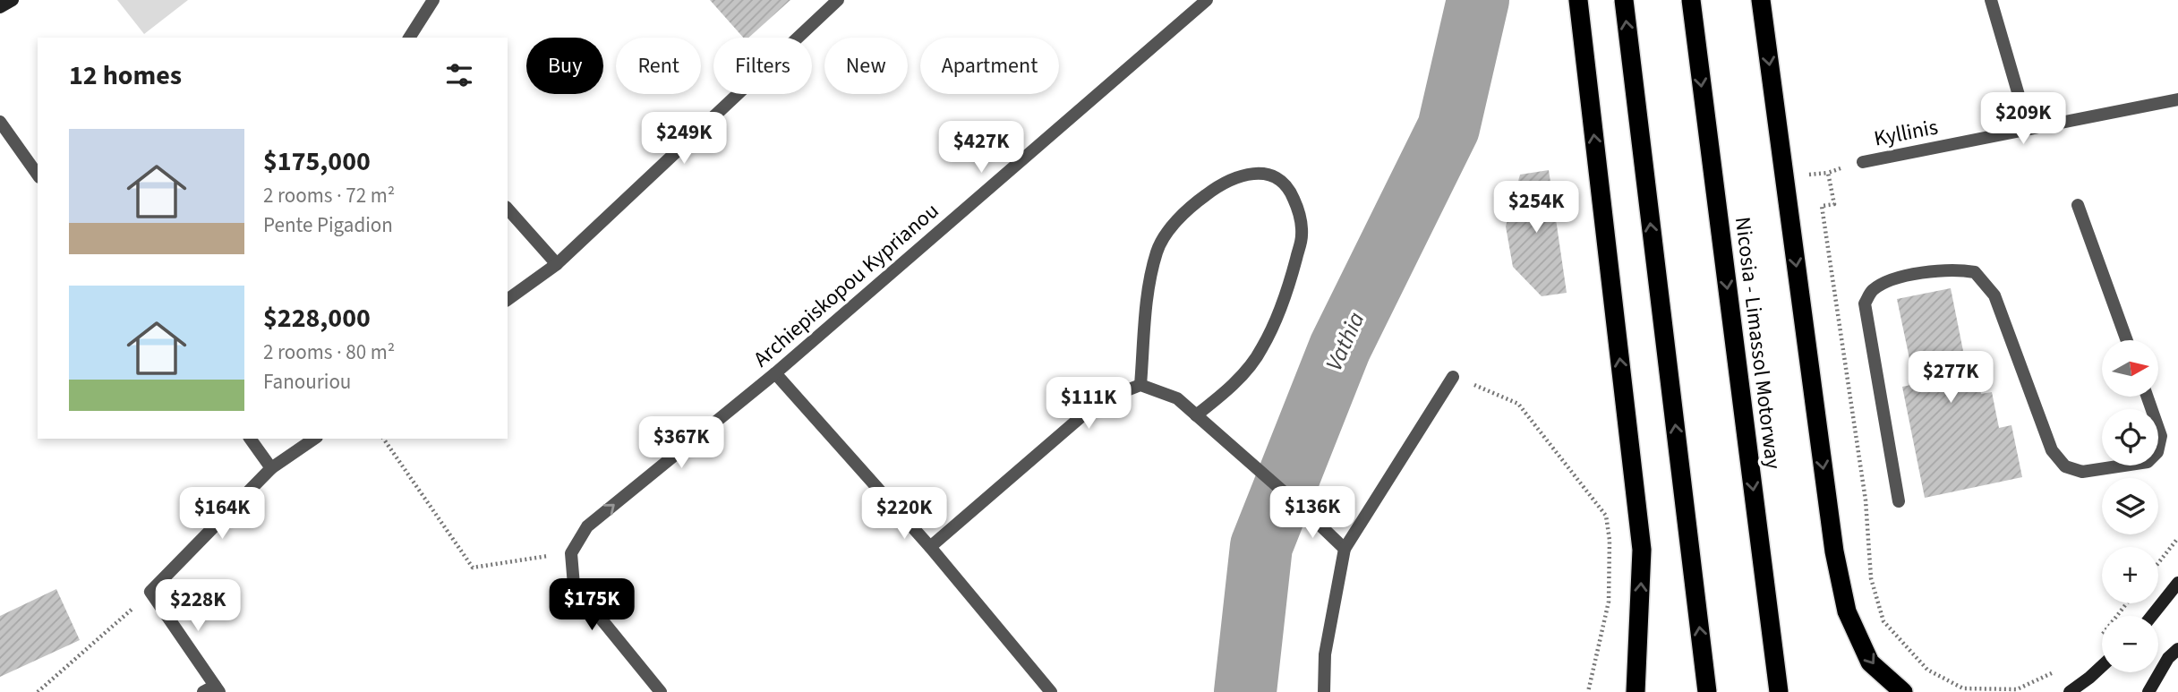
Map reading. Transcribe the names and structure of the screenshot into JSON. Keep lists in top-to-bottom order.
{
  "streets": {
    "highway": ["Nicosia - Limassol Motorway"],
    "street": ["Kyllinis", "Archiepiskopou Kyprianou"]
  },
  "water": ["Vathia"],
  "north": "right",
  "page": {
    "chip": [
      "Buy",
      "Rent",
      "Filters",
      "New",
      "Apartment"
    ],
    "heading": "12 homes",
    "price": [
      "$209K",
      "$249K",
      "$427K",
      "$254K",
      "$277K",
      "$111K",
      "$367K",
      "$136K",
      "$164K",
      "$220K",
      "$175K",
      "$228K"
    ],
    "list": [
      {
        "name": "$175,000",
        "note": "2 rooms · 72 m² · Pente Pigadion"
      },
      {
        "name": "$228,000",
        "note": "2 rooms · 80 m² · Fanouriou"
      }
    ],
    "map_buttons": ["+", "−"]
  }
}
